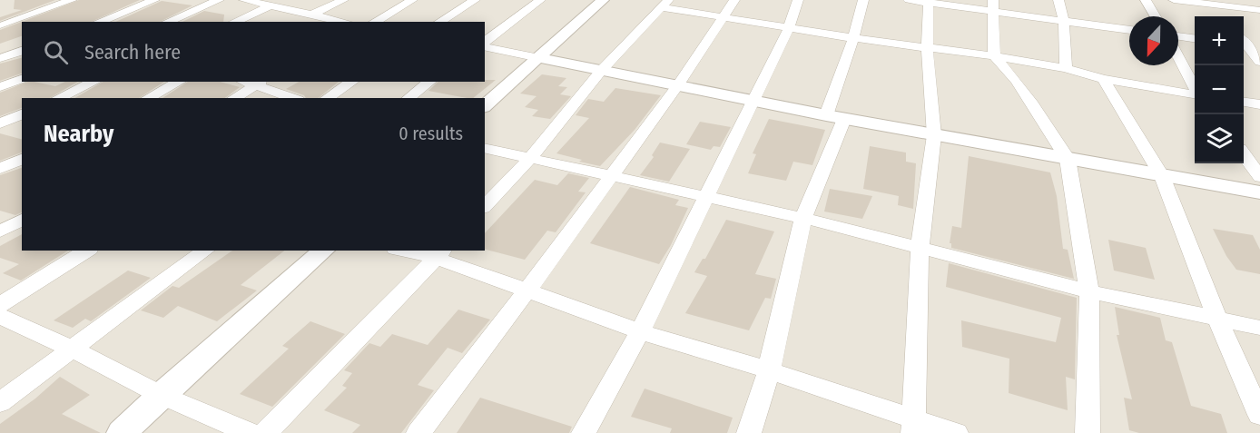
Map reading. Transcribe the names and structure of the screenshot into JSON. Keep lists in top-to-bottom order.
{
  "north": "bottom",
  "page": {
    "map_buttons": ["+", "−"],
    "search": "Search here",
    "heading": ["Nearby", "0 results"]
  }
}
